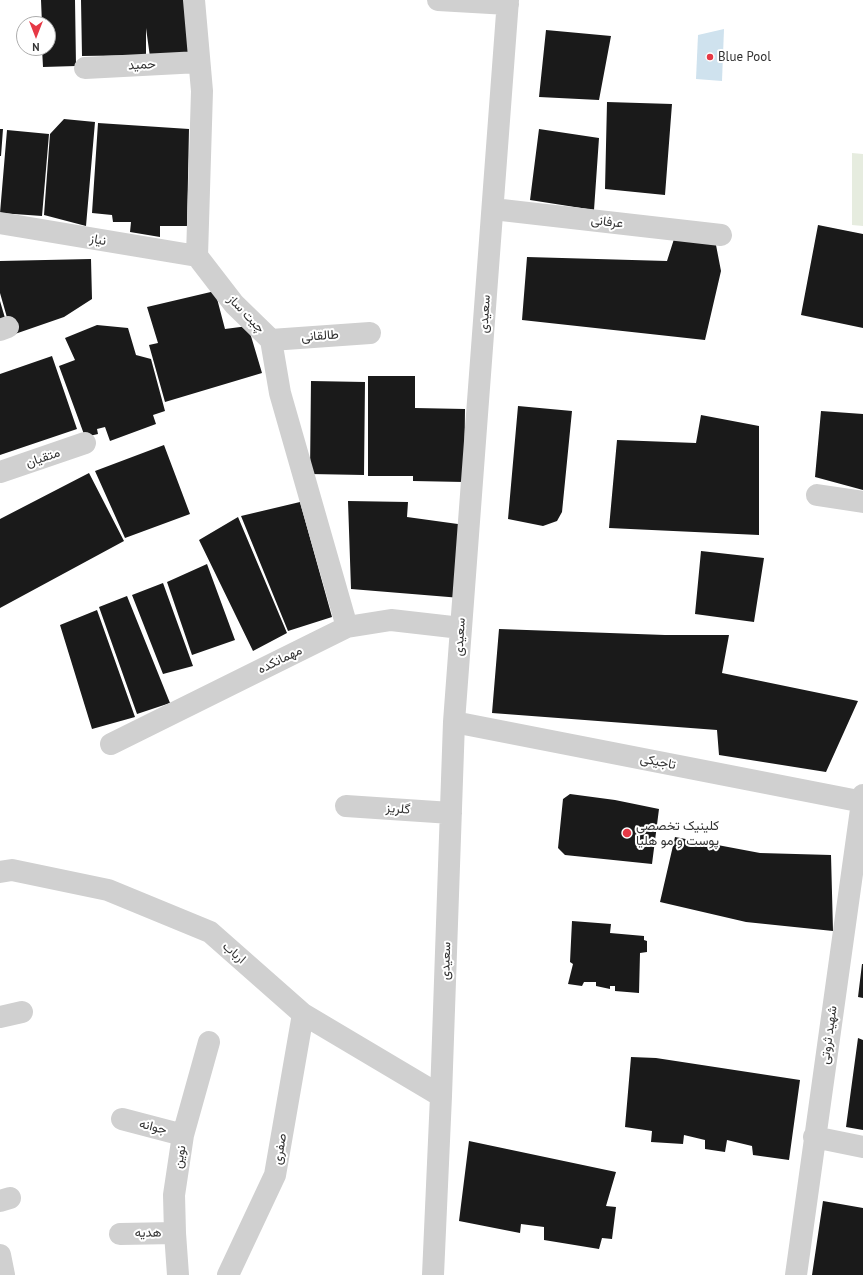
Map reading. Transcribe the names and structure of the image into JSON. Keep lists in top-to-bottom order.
{
  "streets": {
    "street": [
      "حمید",
      "عرفانی",
      "نیاز",
      "چیت ساز",
      "سعیدی",
      "طالقانی",
      "متقیان",
      "مهمانکده",
      "تاجیکی",
      "گلریز",
      "ارباب",
      "شهید ثروتی",
      "جوانه",
      "صفری",
      "نوین",
      "هدیه"
    ]
  },
  "crossings": [
    ["عرفانی", "سعیدی"],
    ["نیاز", "چیت ساز"],
    ["چیت ساز", "طالقانی"],
    ["چیت ساز", "مهمانکده"],
    ["سعیدی", "مهمانکده"],
    ["سعیدی", "تاجیکی"],
    ["سعیدی", "گلریز"],
    ["سعیدی", "ارباب"],
    ["تاجیکی", "شهید ثروتی"],
    ["ارباب", "صفری"],
    ["جوانه", "نوین"],
    ["نوین", "هدیه"]
  ],
  "places": ["Blue Pool", "کلینیک تخصصی پوست و مو هلیا"],
  "north": "bottom"
}
